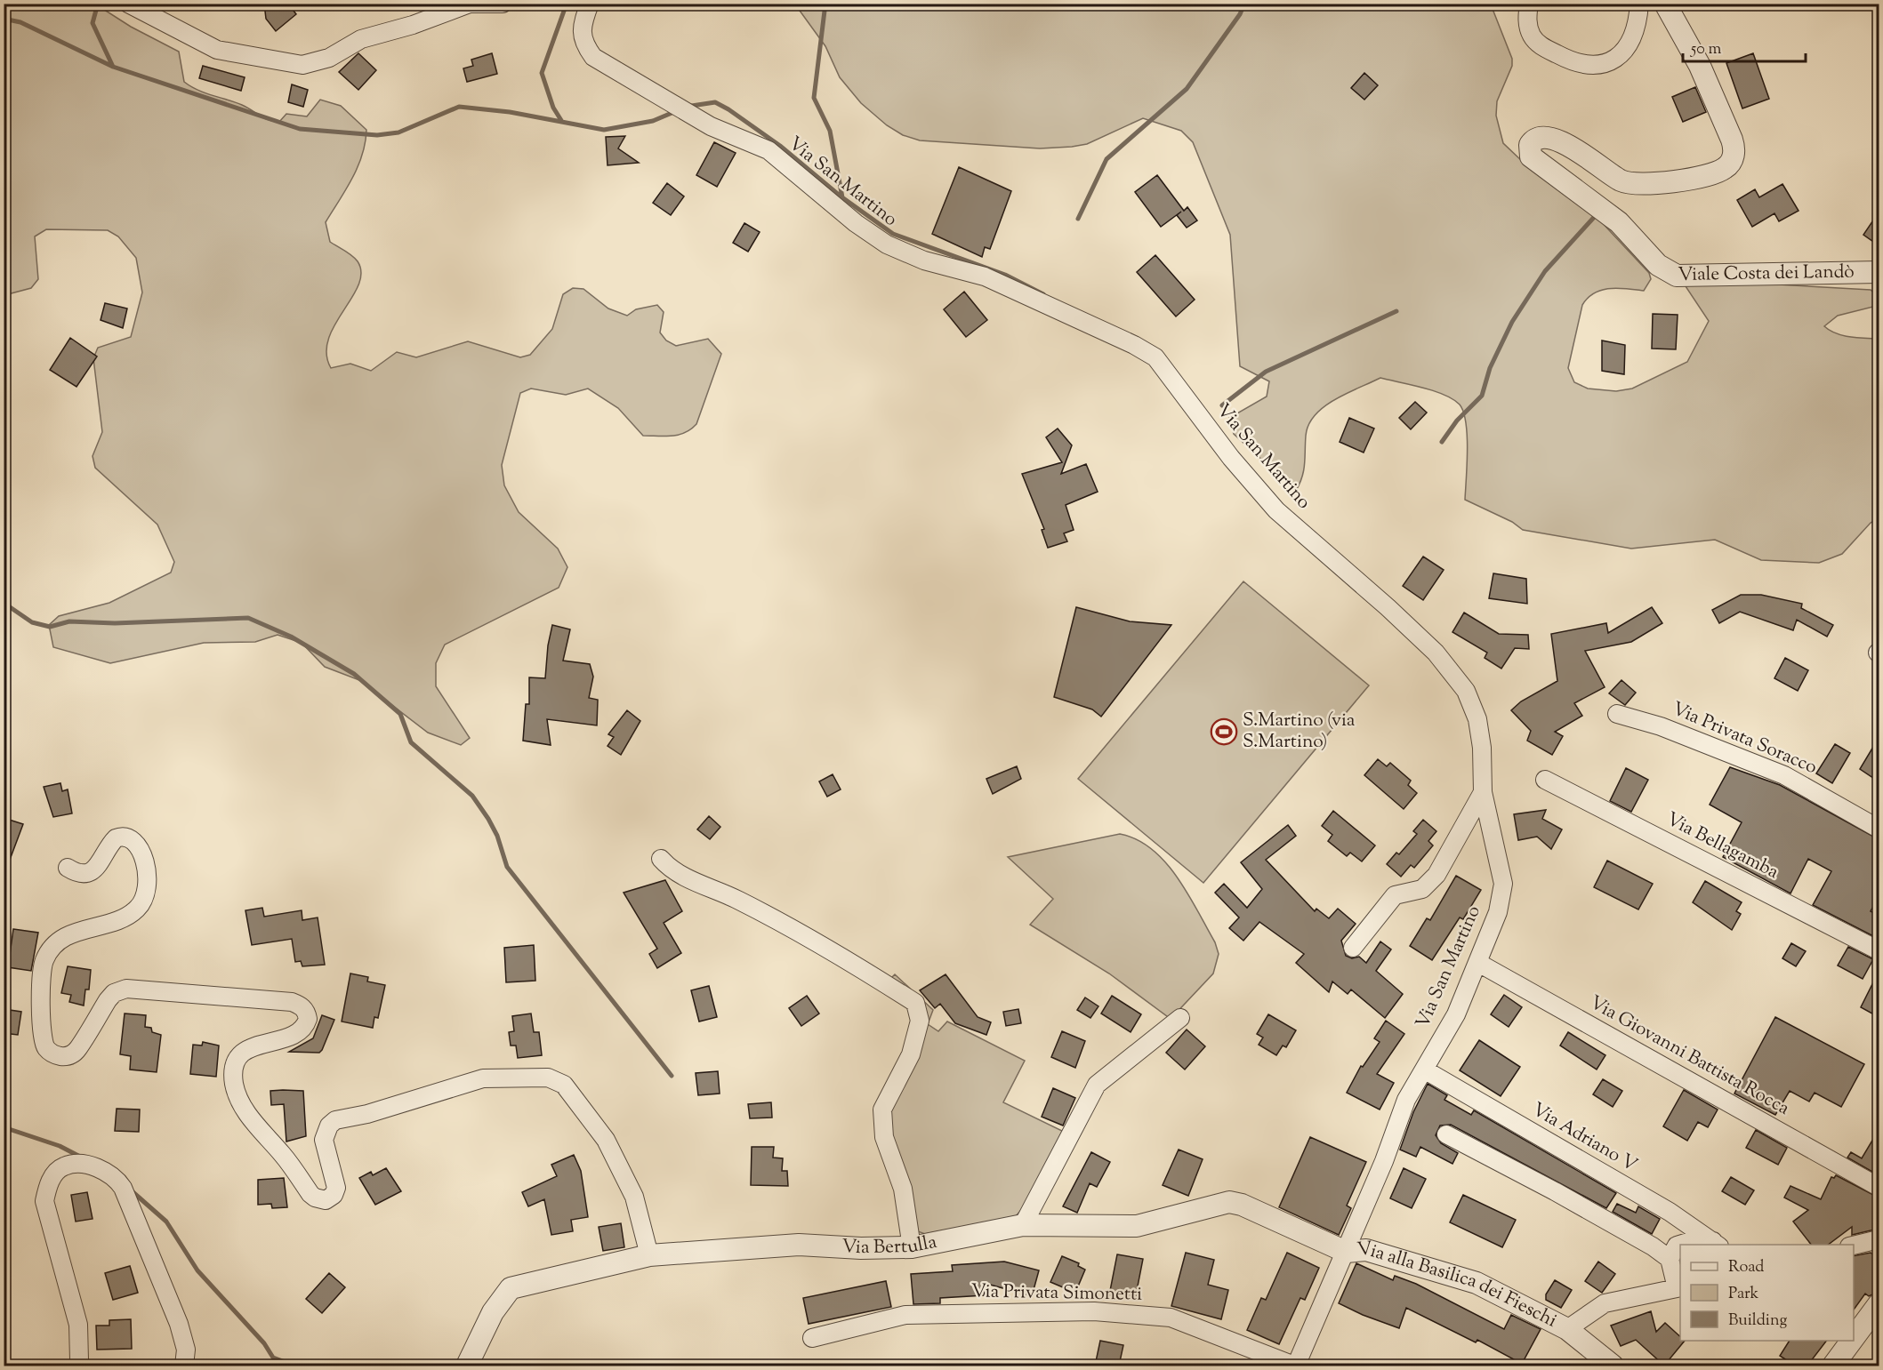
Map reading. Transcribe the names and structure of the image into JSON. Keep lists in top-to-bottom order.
{
  "streets": {
    "street": [
      "Via San Martino",
      "Viale Costa dei Landò",
      "Via Privata Soracco",
      "Via Bellagamba",
      "Via Giovanni Battista Rocca",
      "Via Adriano V",
      "Via Bertulla",
      "Via alla Basilica dei Fieschi",
      "Via Privata Simonetti"
    ]
  },
  "crossings": [
    ["Via San Martino", "Via Giovanni Battista Rocca"],
    ["Via San Martino", "Via Adriano V"],
    ["Via San Martino", "Via Bertulla"],
    ["Via San Martino", "Via alla Basilica dei Fieschi"],
    ["Via Bertulla", "Via alla Basilica dei Fieschi"],
    ["Via alla Basilica dei Fieschi", "Via Privata Simonetti"]
  ],
  "places": {
    "sports": ["S.Martino (via S.Martino)"]
  },
  "legend": ["Road", "Park", "Building"],
  "scale_bar": "50 m"
}
